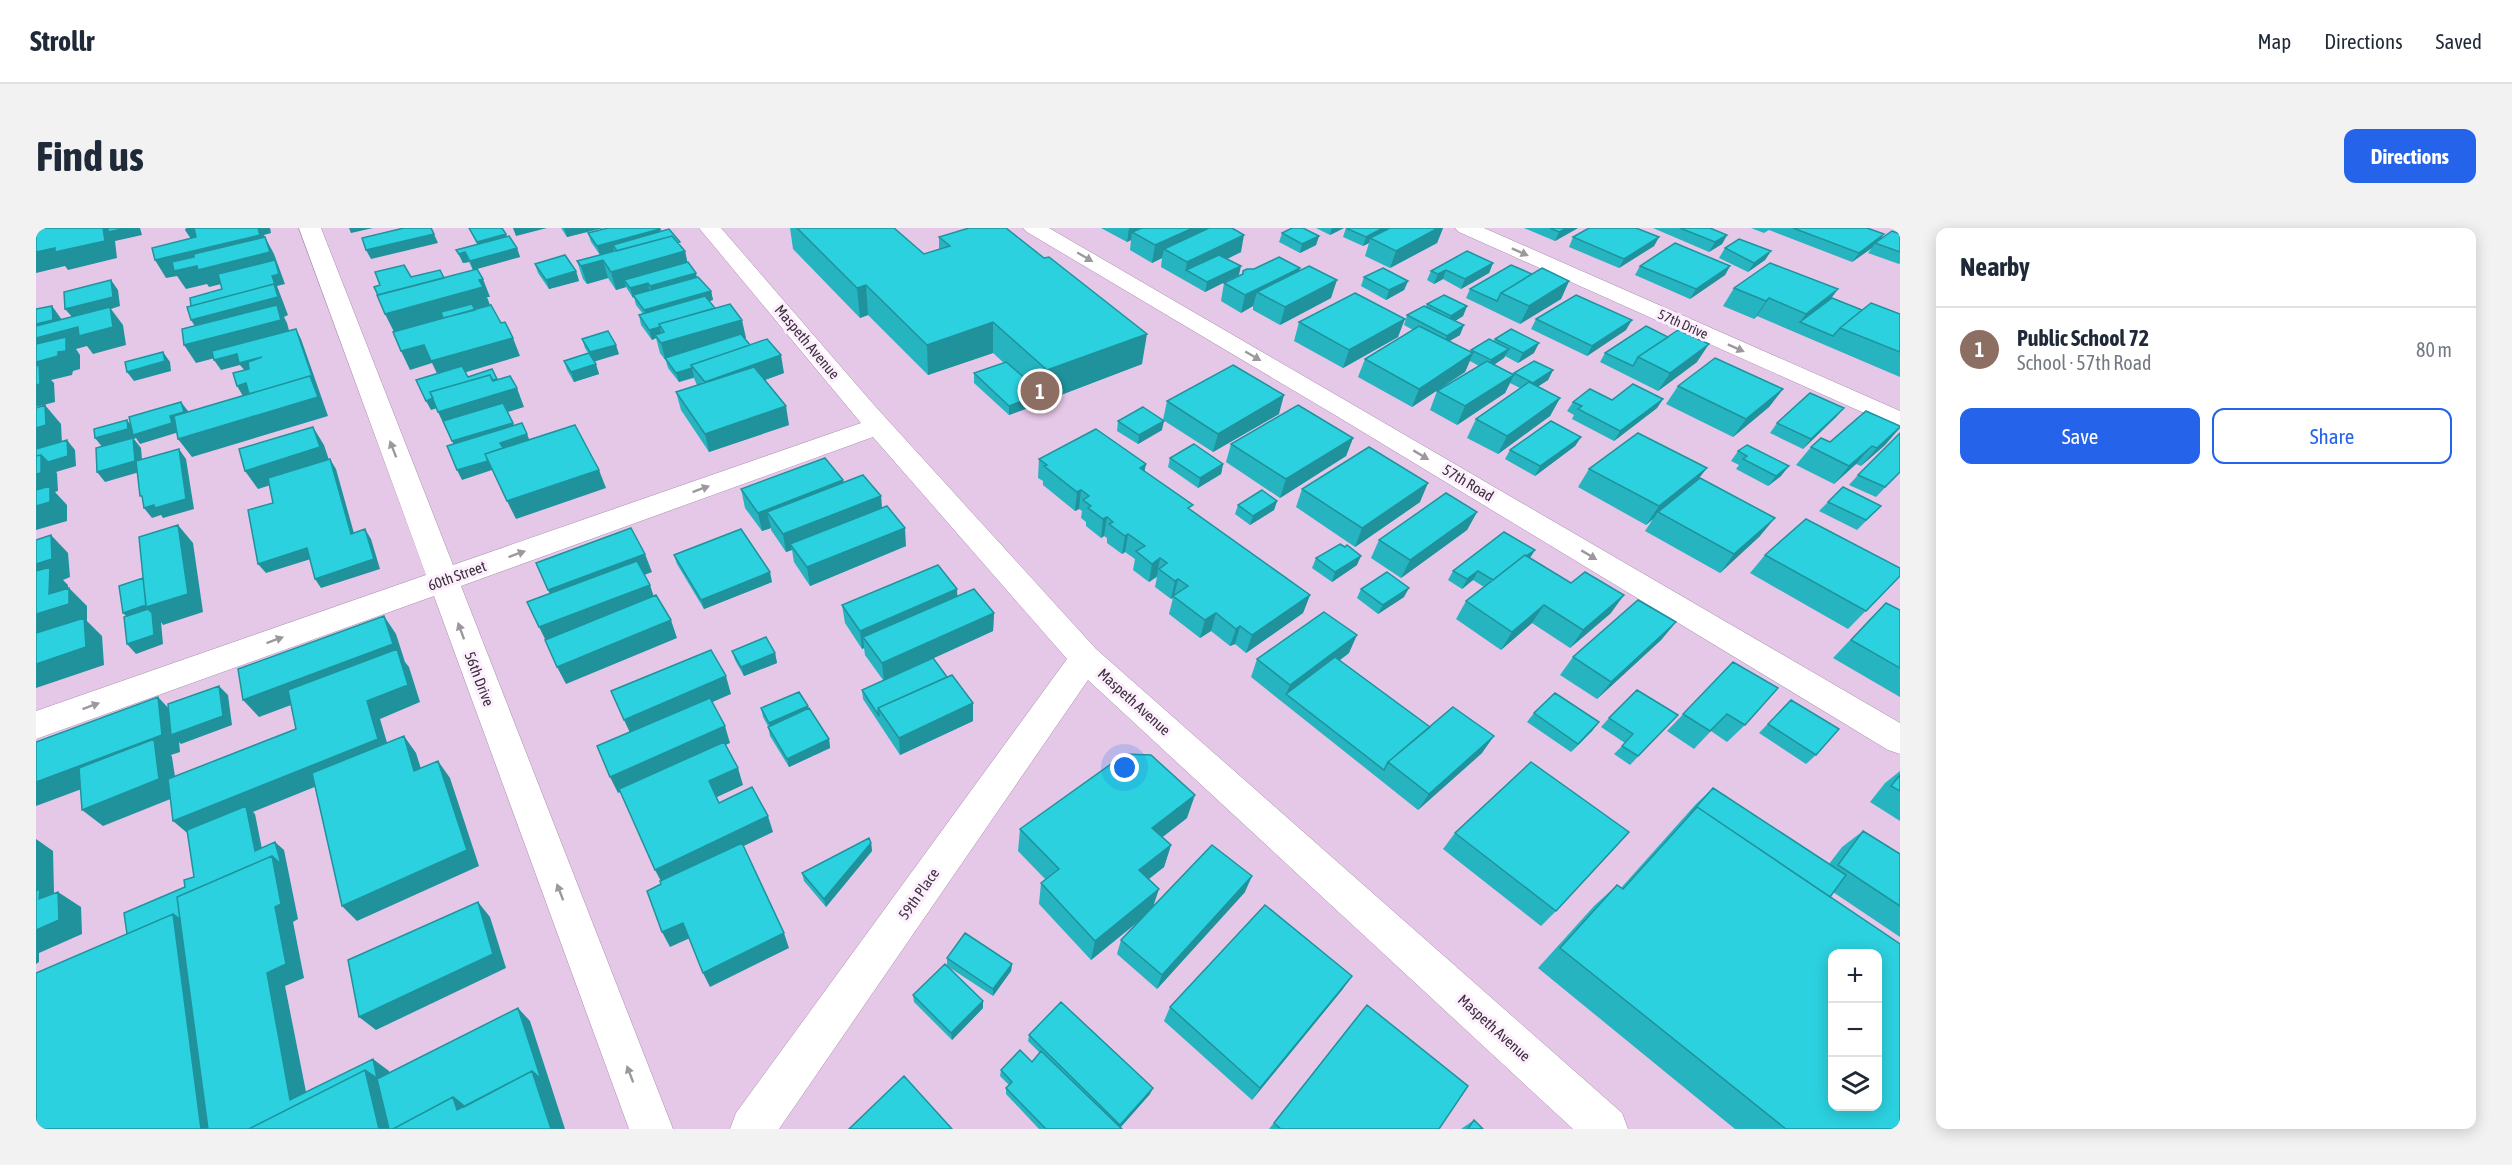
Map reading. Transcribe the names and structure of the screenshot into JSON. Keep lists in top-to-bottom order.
{
  "streets": {
    "street": [
      "57th Drive",
      "Maspeth Avenue",
      "57th Road",
      "60th Street",
      "56th Drive",
      "59th Place"
    ]
  },
  "crossings": [
    ["Maspeth Avenue", "60th Street"],
    ["Maspeth Avenue", "59th Place"],
    ["60th Street", "56th Drive"]
  ],
  "one_way": [
    "57th Drive",
    "57th Road",
    "60th Street",
    "56th Drive"
  ],
  "page": {
    "header": "Strollr",
    "nav": ["Map", "Directions", "Saved"],
    "buttons": [
      "Directions",
      ["Save", "Share"]
    ],
    "title": "Find us",
    "heading": "Nearby",
    "list": [
      {
        "mark": "1",
        "name": "Public School 72",
        "note": "School · 57th Road",
        "value": "80 m"
      }
    ],
    "pins": "1",
    "map_buttons": ["+", "−"]
  }
}
